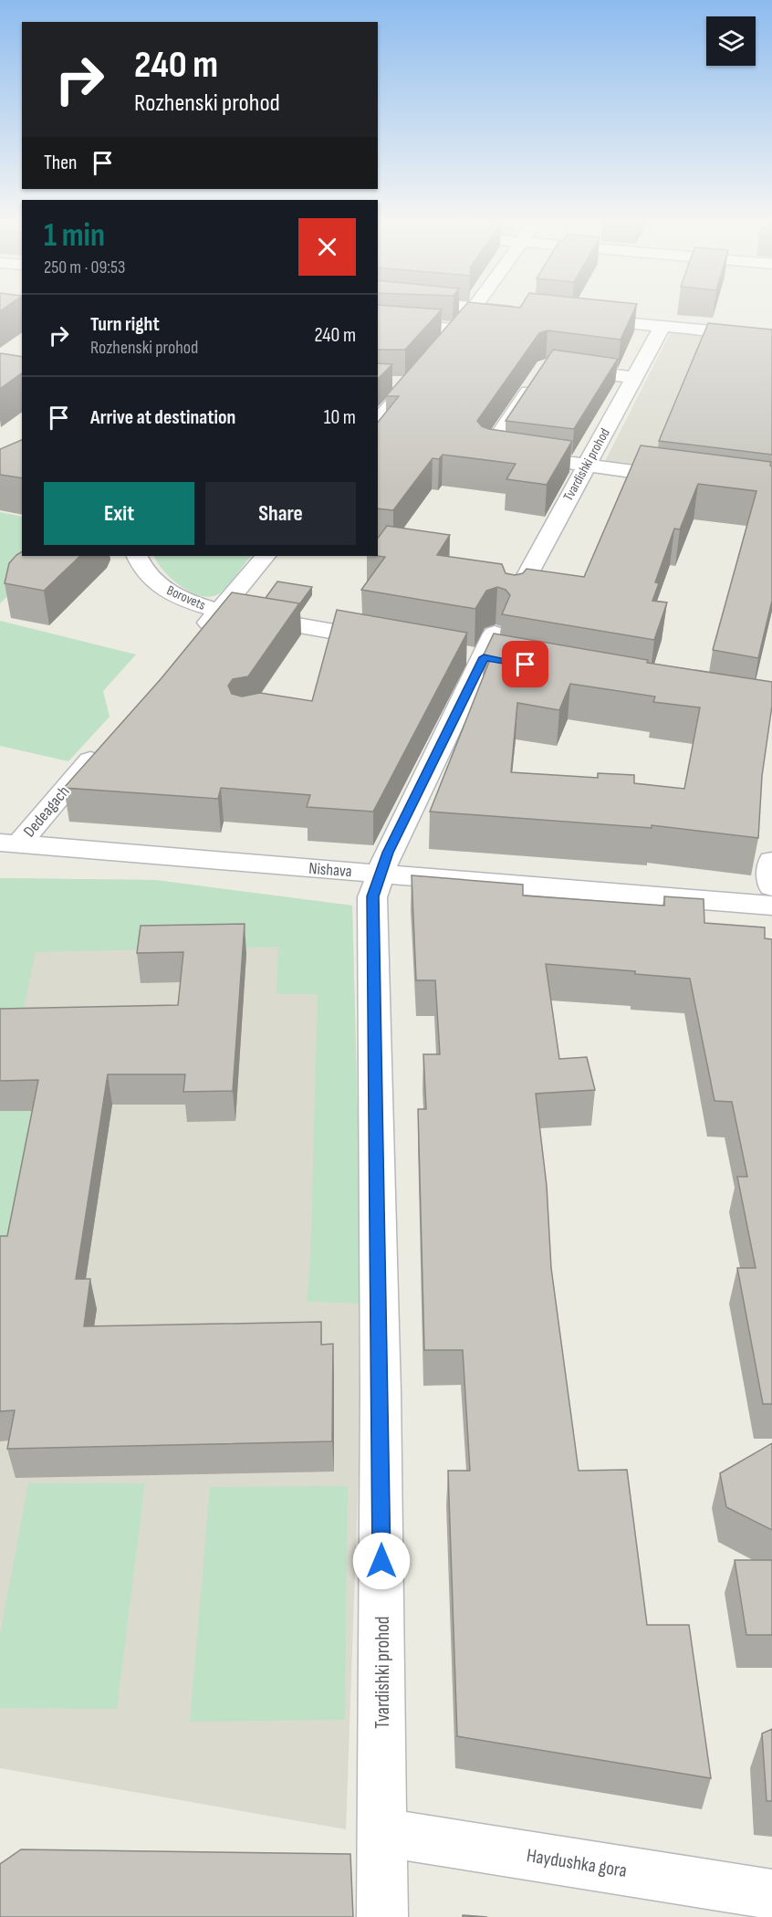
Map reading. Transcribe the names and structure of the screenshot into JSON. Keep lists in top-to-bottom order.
{
  "streets": {
    "street": [
      "Tvardishki prohod",
      "Borovets",
      "Dedeagach",
      "Nishava",
      "Haydushka gora"
    ]
  },
  "crossings": [
    ["Tvardishki prohod", "Nishava"],
    ["Tvardishki prohod", "Haydushka gora"],
    ["Dedeagach", "Nishava"]
  ],
  "page": {
    "turn": ["240 m", "Rozhenski prohod"],
    "then": "Then",
    "heading": ["1 min", "250 m · 09:53"],
    "list": [
      {
        "name": "Turn right",
        "note": "Rozhenski prohod",
        "value": "240 m"
      },
      {
        "name": "Arrive at destination",
        "value": "10 m"
      }
    ],
    "buttons": ["Exit", "Share"]
  }
}
